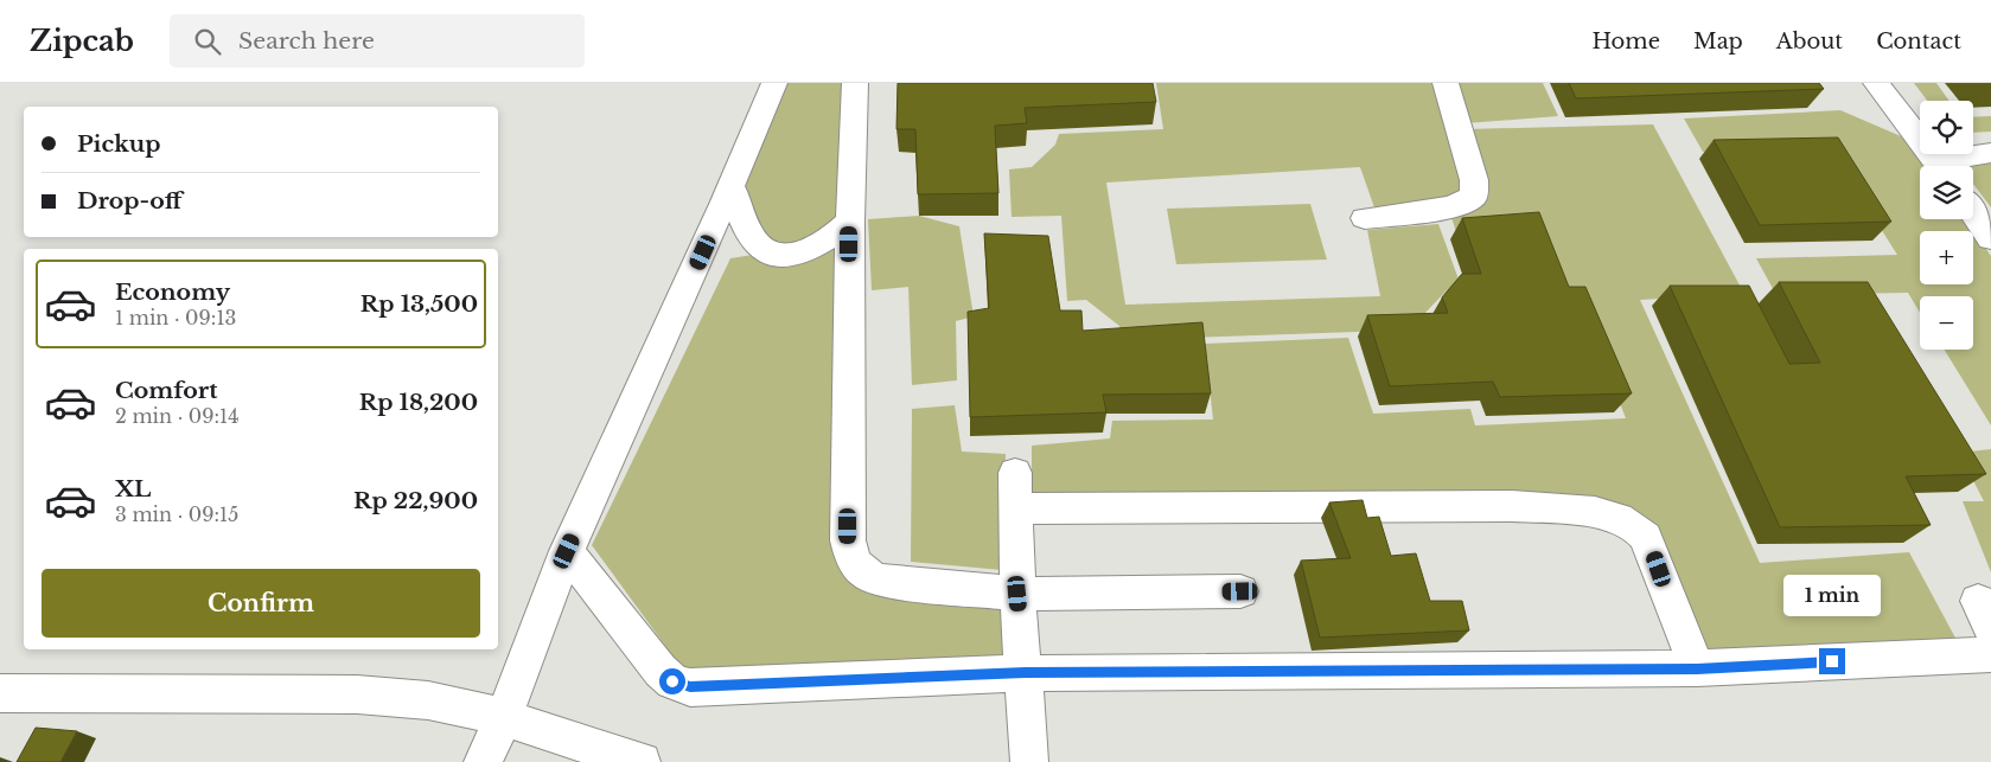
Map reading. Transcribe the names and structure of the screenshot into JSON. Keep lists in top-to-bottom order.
{
  "page": {
    "header": "Zipcab",
    "search": "Search here",
    "nav": [
      "Home",
      "Map",
      "About",
      "Contact"
    ],
    "map_buttons": ["+", "−"],
    "banner": ["Pickup", "Drop-off"],
    "list": [
      {
        "name": "Economy",
        "note": "1 min · 09:13",
        "value": "Rp 13,500"
      },
      {
        "name": "Comfort",
        "note": "2 min · 09:14",
        "value": "Rp 18,200"
      },
      {
        "name": "XL",
        "note": "3 min · 09:15",
        "value": "Rp 22,900"
      }
    ],
    "buttons": "Confirm",
    "bubble": "1 min"
  }
}
